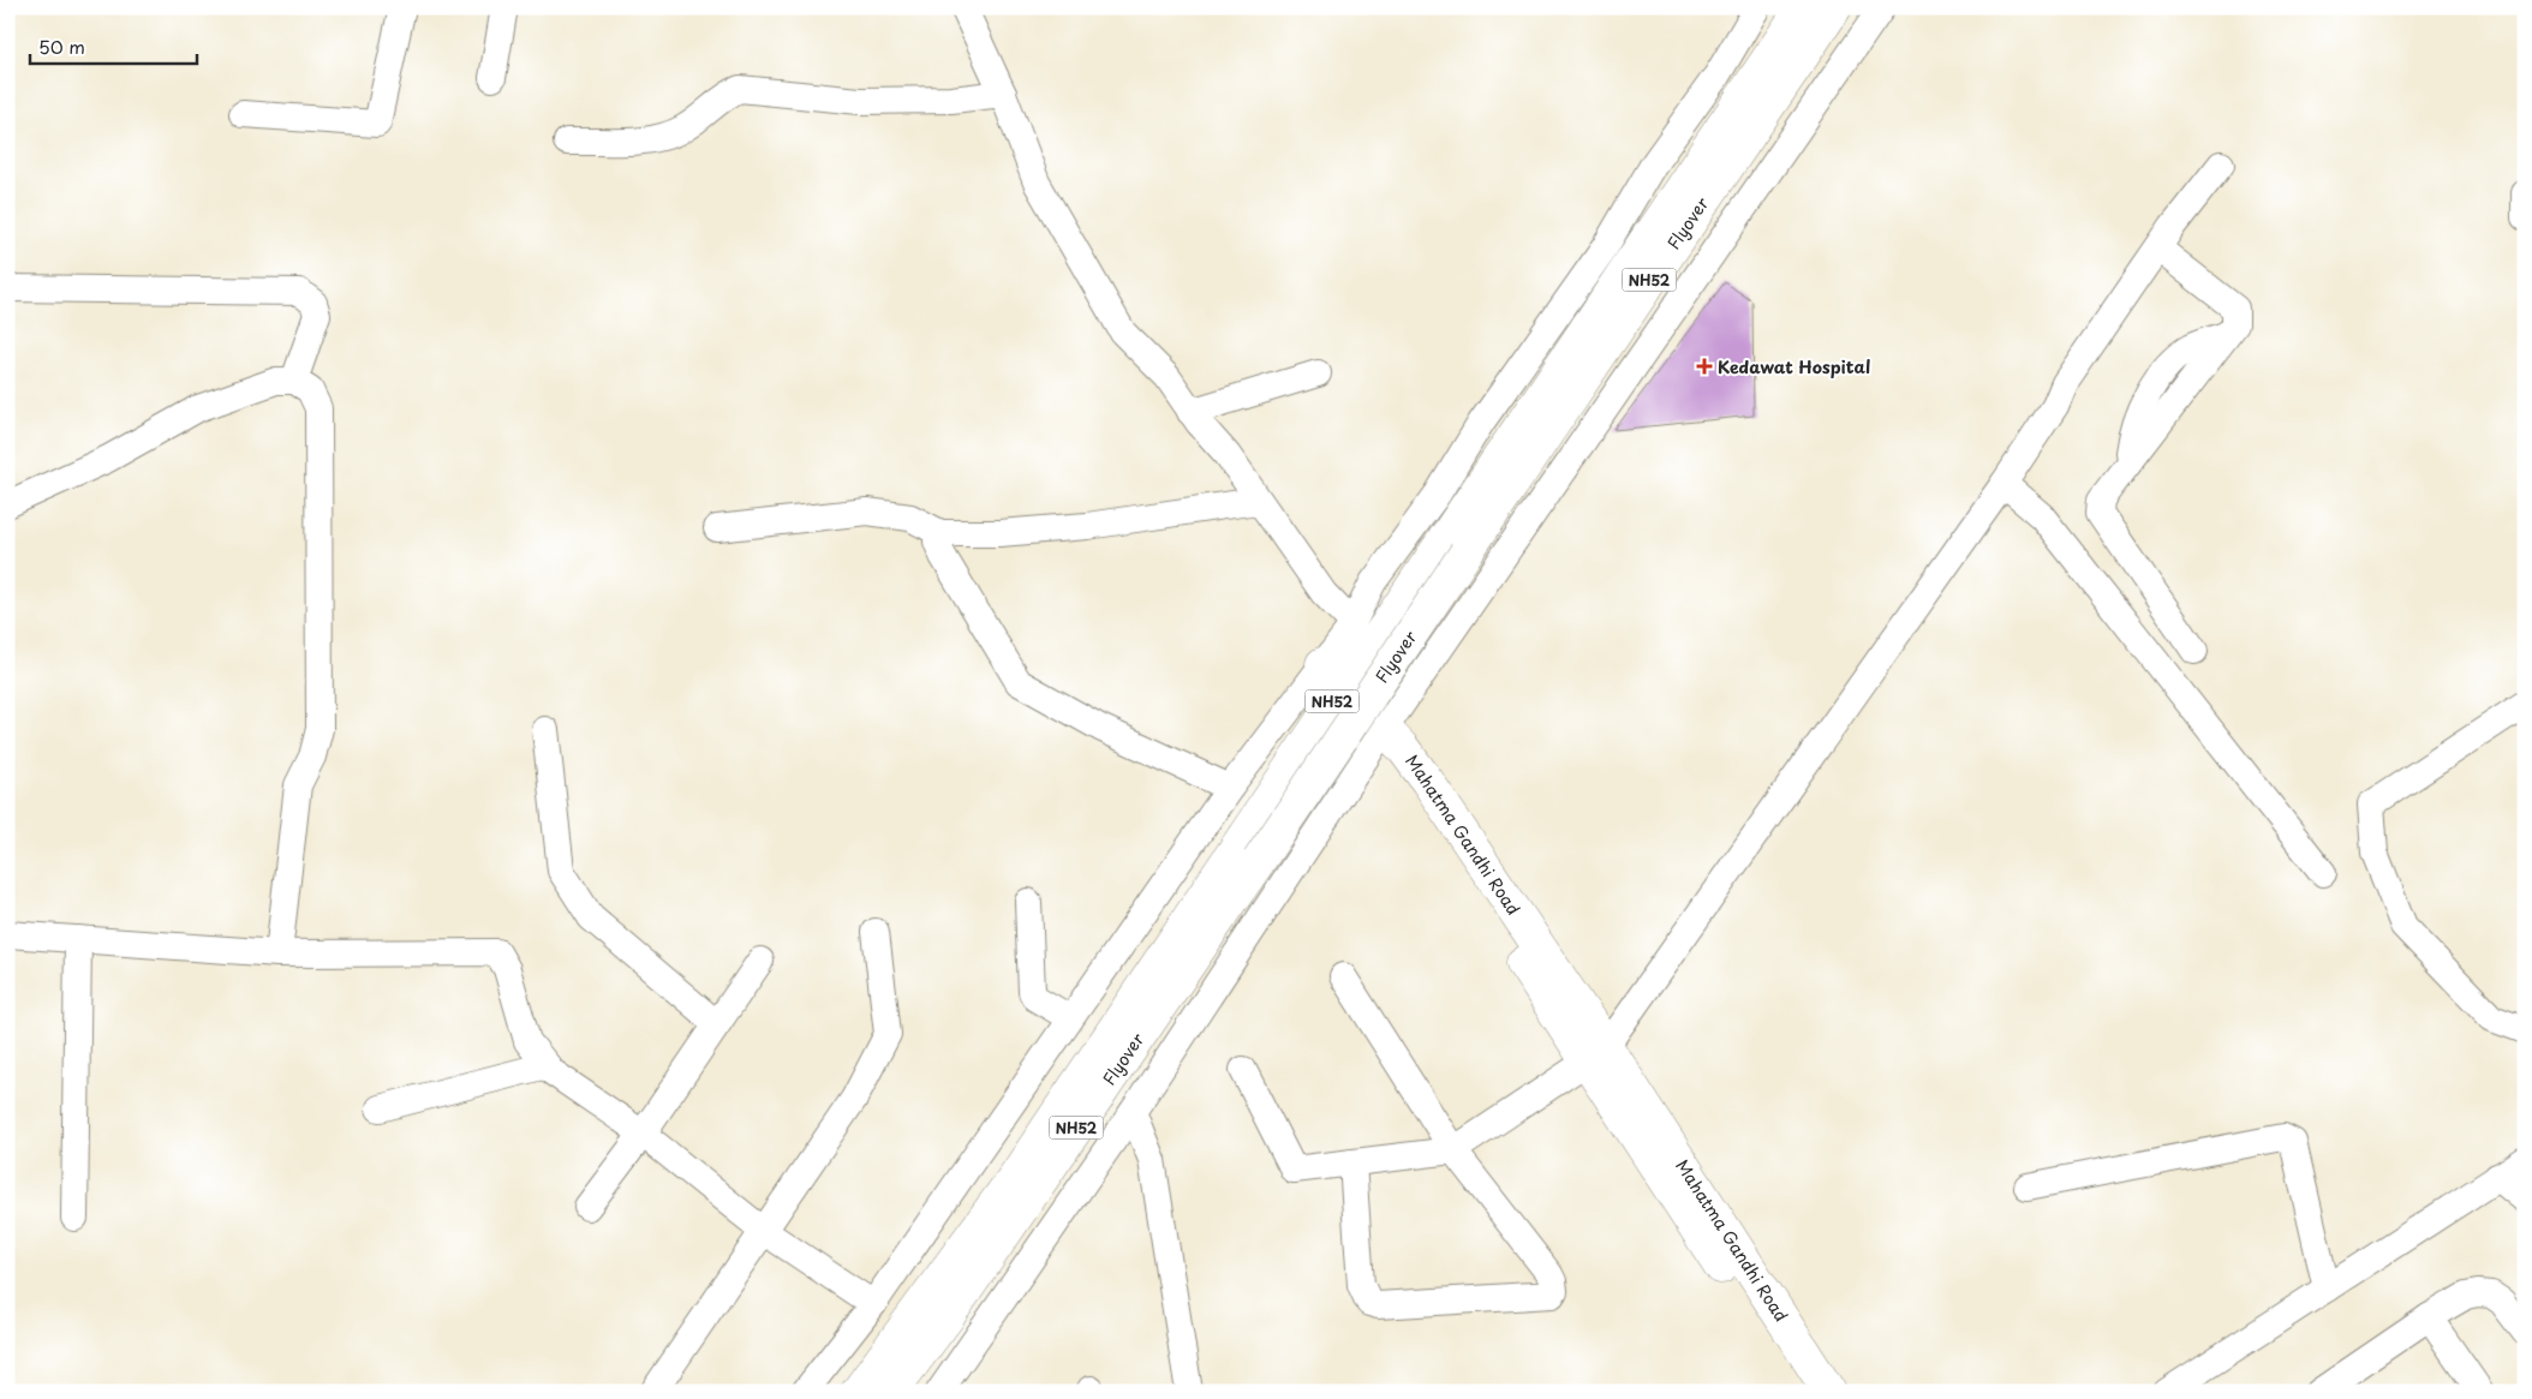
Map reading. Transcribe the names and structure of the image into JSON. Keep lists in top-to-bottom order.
{
  "streets": {
    "main road": ["Flyover", "NH52", "Mahatma Gandhi Road"]
  },
  "crossings": [
    ["NH52", "Mahatma Gandhi Road"]
  ],
  "places": {
    "health": ["Kedawat Hospital"]
  },
  "scale_bar": "50 m"
}
